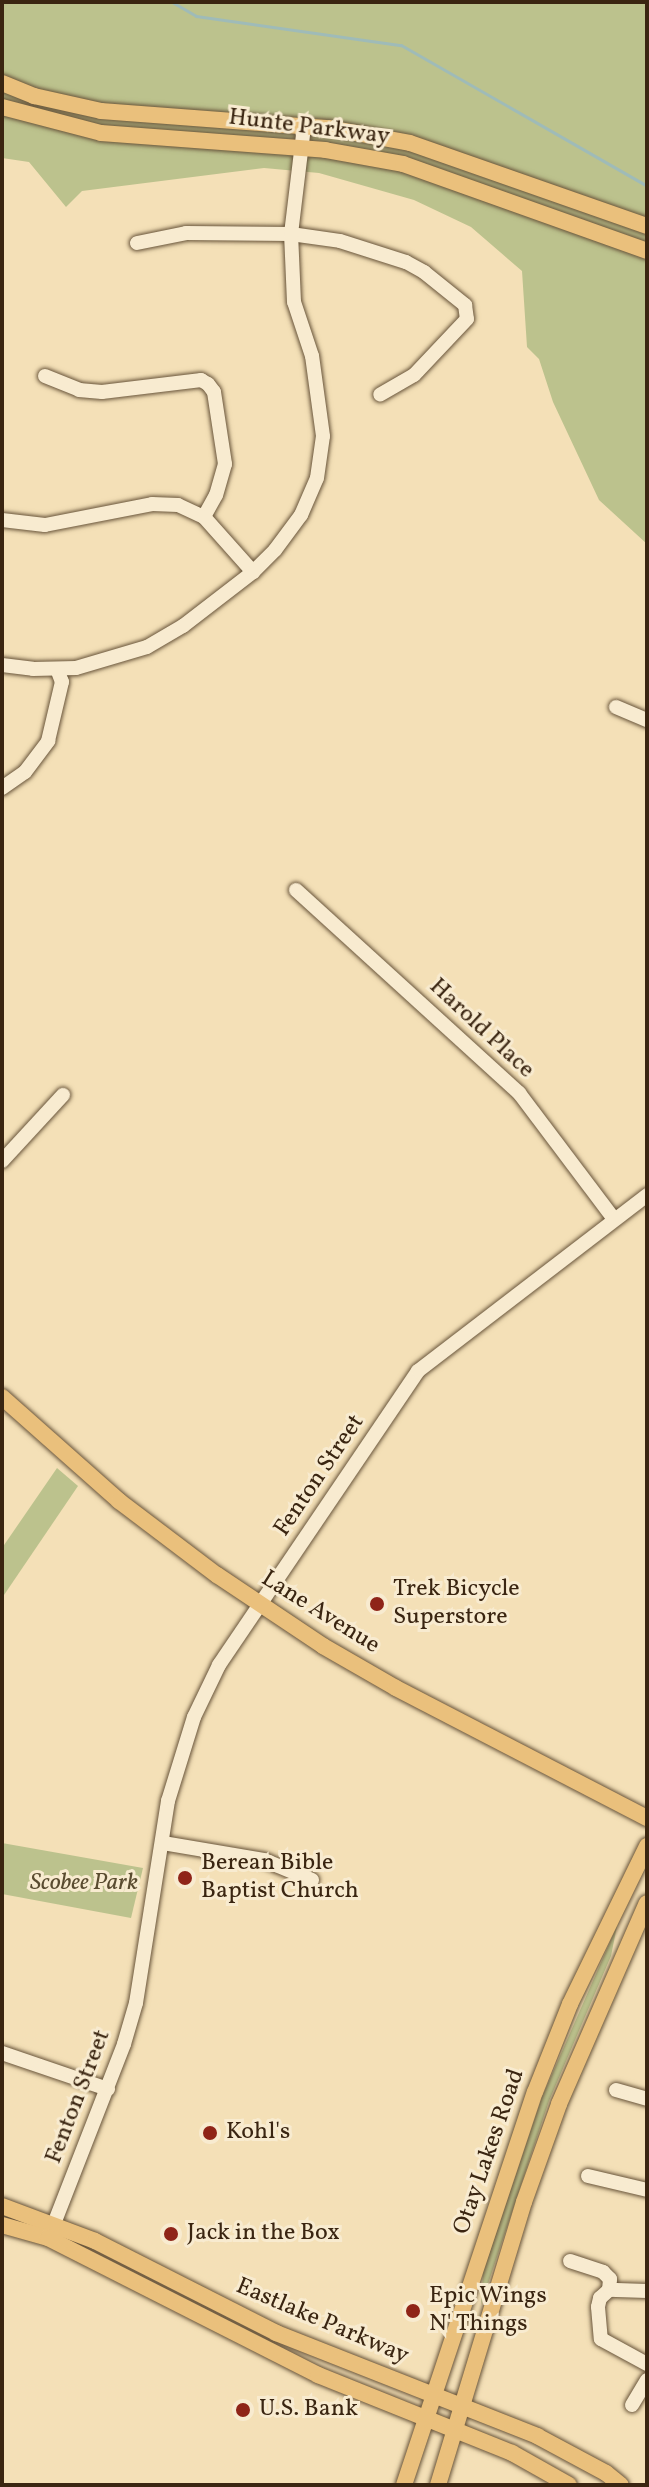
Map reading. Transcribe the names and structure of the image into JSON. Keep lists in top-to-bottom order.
{
  "streets": {
    "main road": [
      "Hunte Parkway",
      "Lane Avenue",
      "Otay Lakes Road",
      "Eastlake Parkway"
    ],
    "street": ["Harold Place", "Fenton Street"]
  },
  "crossings": [
    ["Harold Place", "Fenton Street"],
    ["Fenton Street", "Lane Avenue"],
    ["Fenton Street", "Eastlake Parkway"],
    ["Otay Lakes Road", "Eastlake Parkway"]
  ],
  "parks": ["Scobee Park"],
  "places": [
    "Trek Bicycle Superstore",
    "Berean Bible Baptist Church",
    "Kohl's",
    "Jack in the Box",
    "Epic Wings N' Things",
    "U.S. Bank"
  ]
}
